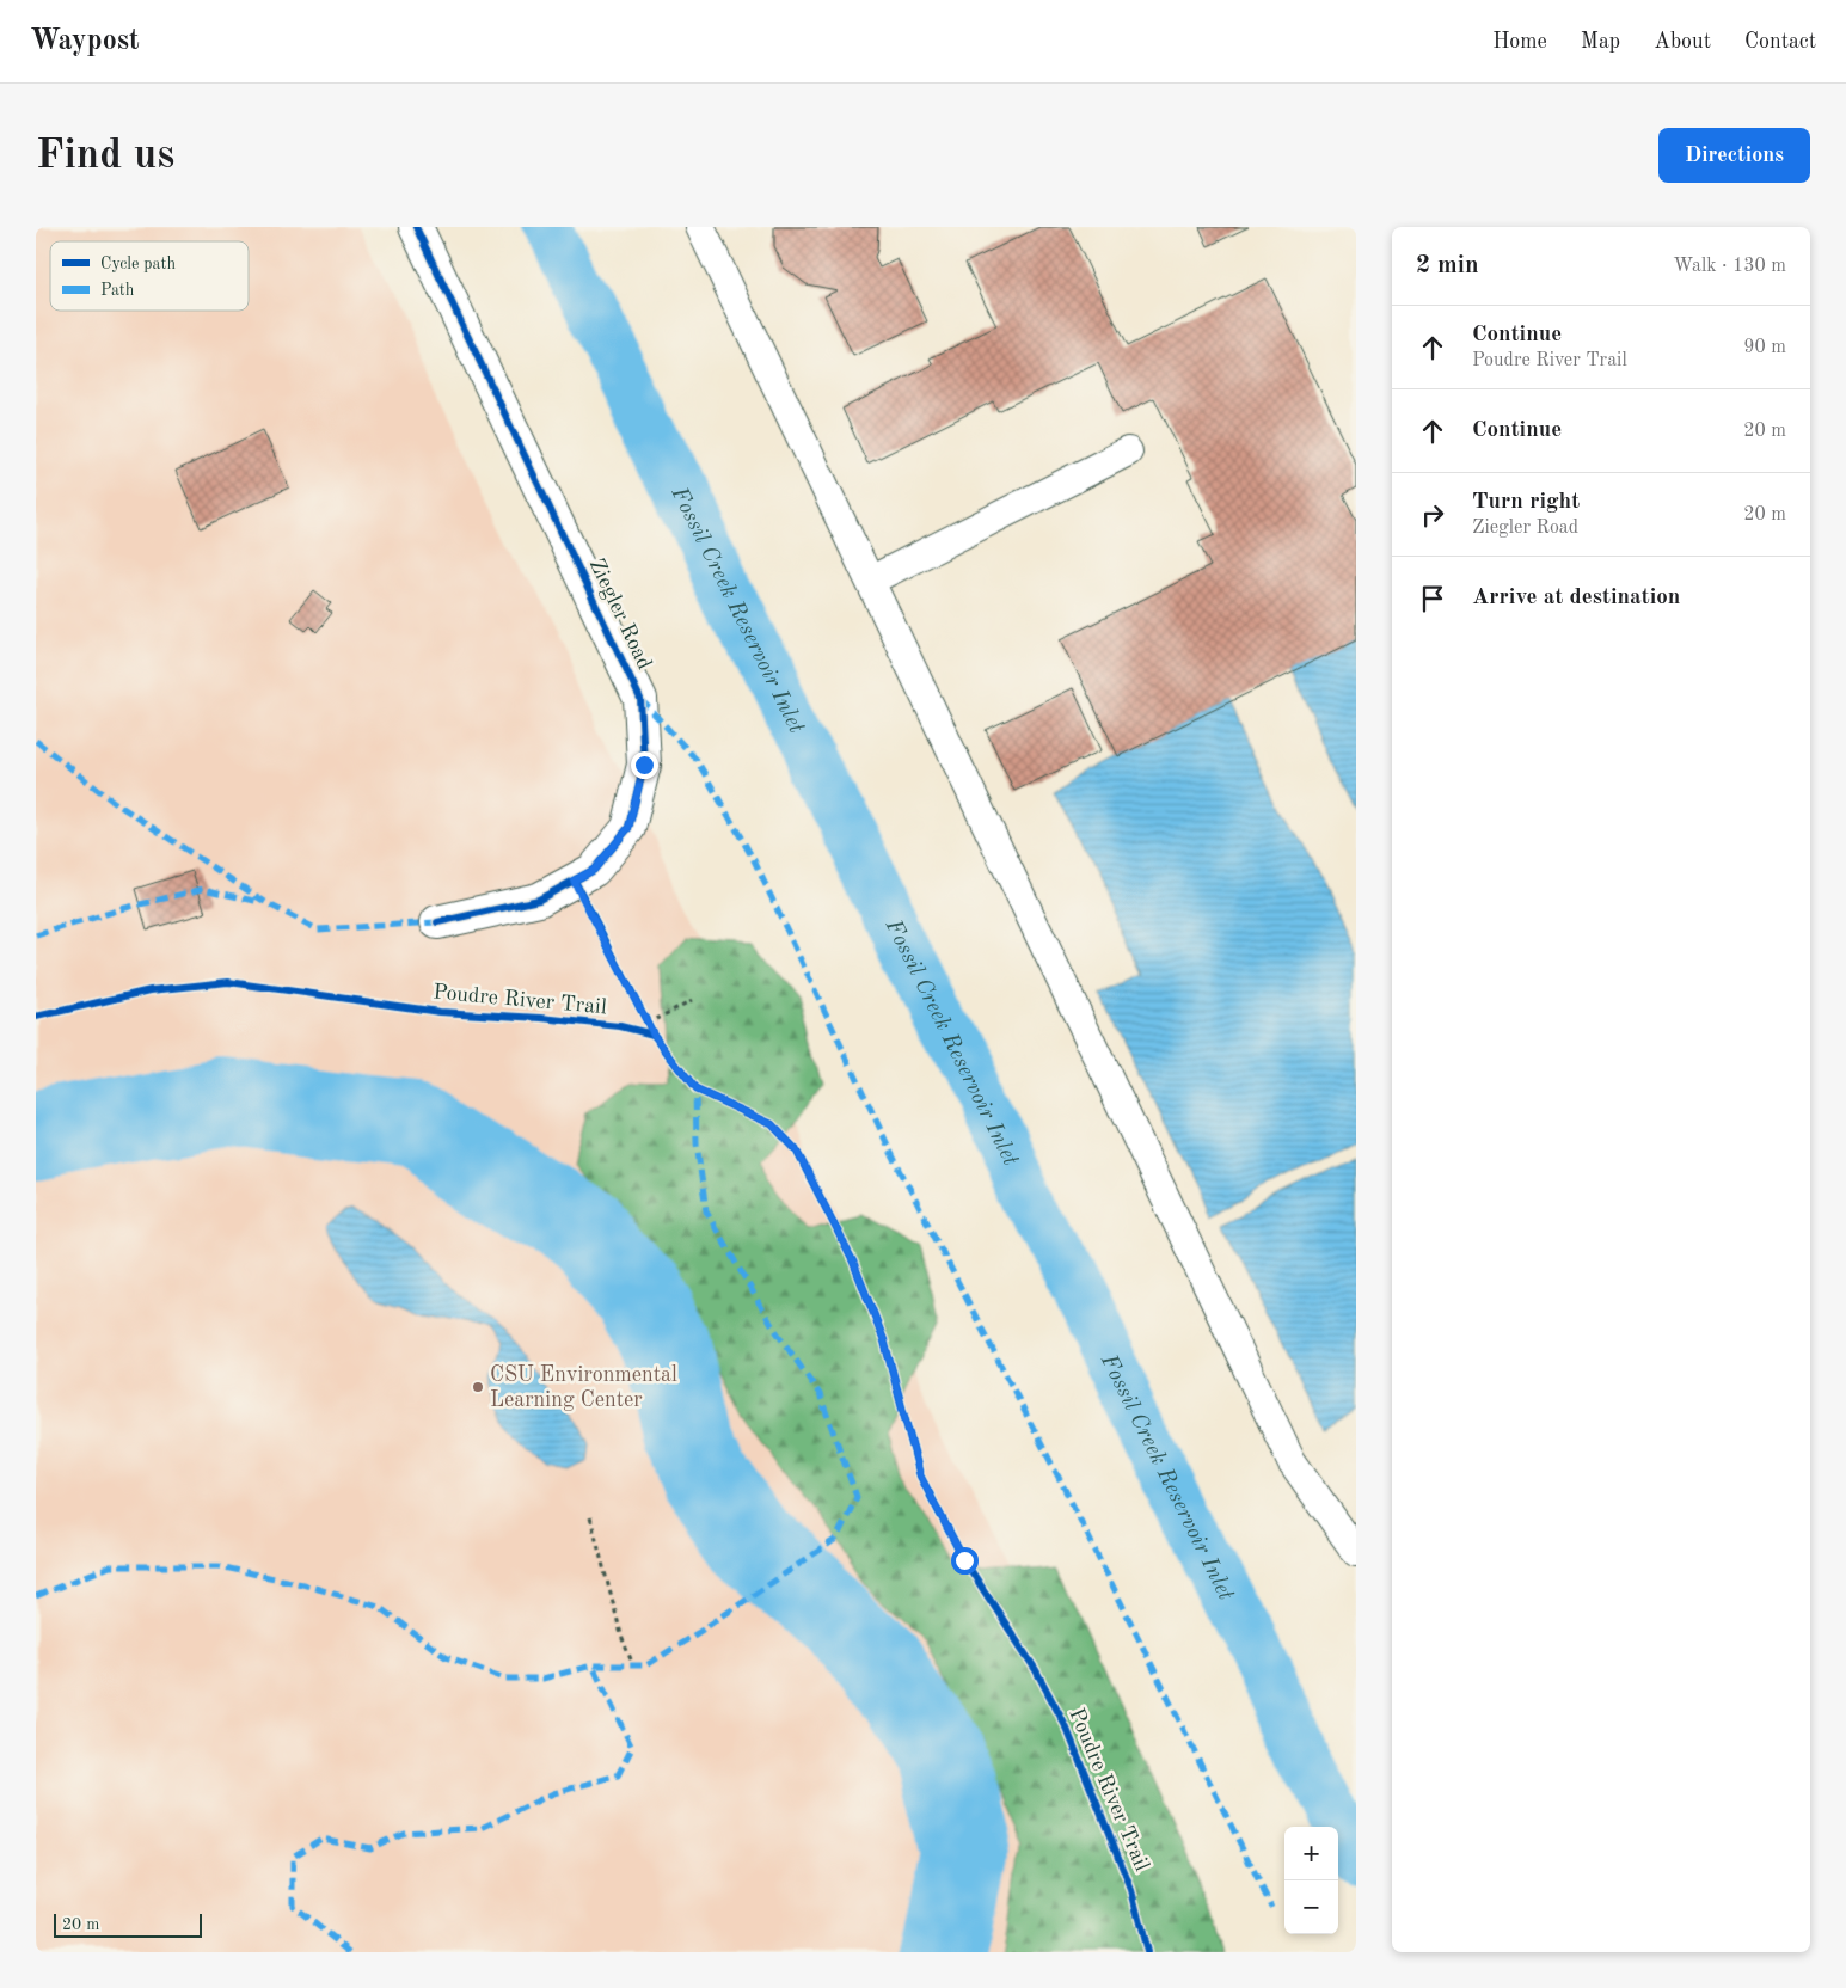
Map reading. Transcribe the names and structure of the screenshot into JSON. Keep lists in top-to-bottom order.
{
  "streets": {
    "street": ["Ziegler Road"],
    "cycle path": ["Poudre River Trail"]
  },
  "water": ["Fossil Creek Reservoir Inlet"],
  "places": ["CSU Environmental Learning Center"],
  "legend": ["Cycle path", "Path"],
  "scale_bar": "20 m",
  "page": {
    "header": "Waypost",
    "nav": [
      "Home",
      "Map",
      "About",
      "Contact"
    ],
    "buttons": "Directions",
    "title": "Find us",
    "heading": ["2 min", "Walk · 130 m"],
    "list": [
      ["Continue", "Poudre River Trail", "90 m"],
      ["Continue", "20 m"],
      ["Turn right", "Ziegler Road", "20 m"],
      "Arrive at destination"
    ],
    "map_buttons": ["+", "−"],
    "scale": "20 m"
  }
}
